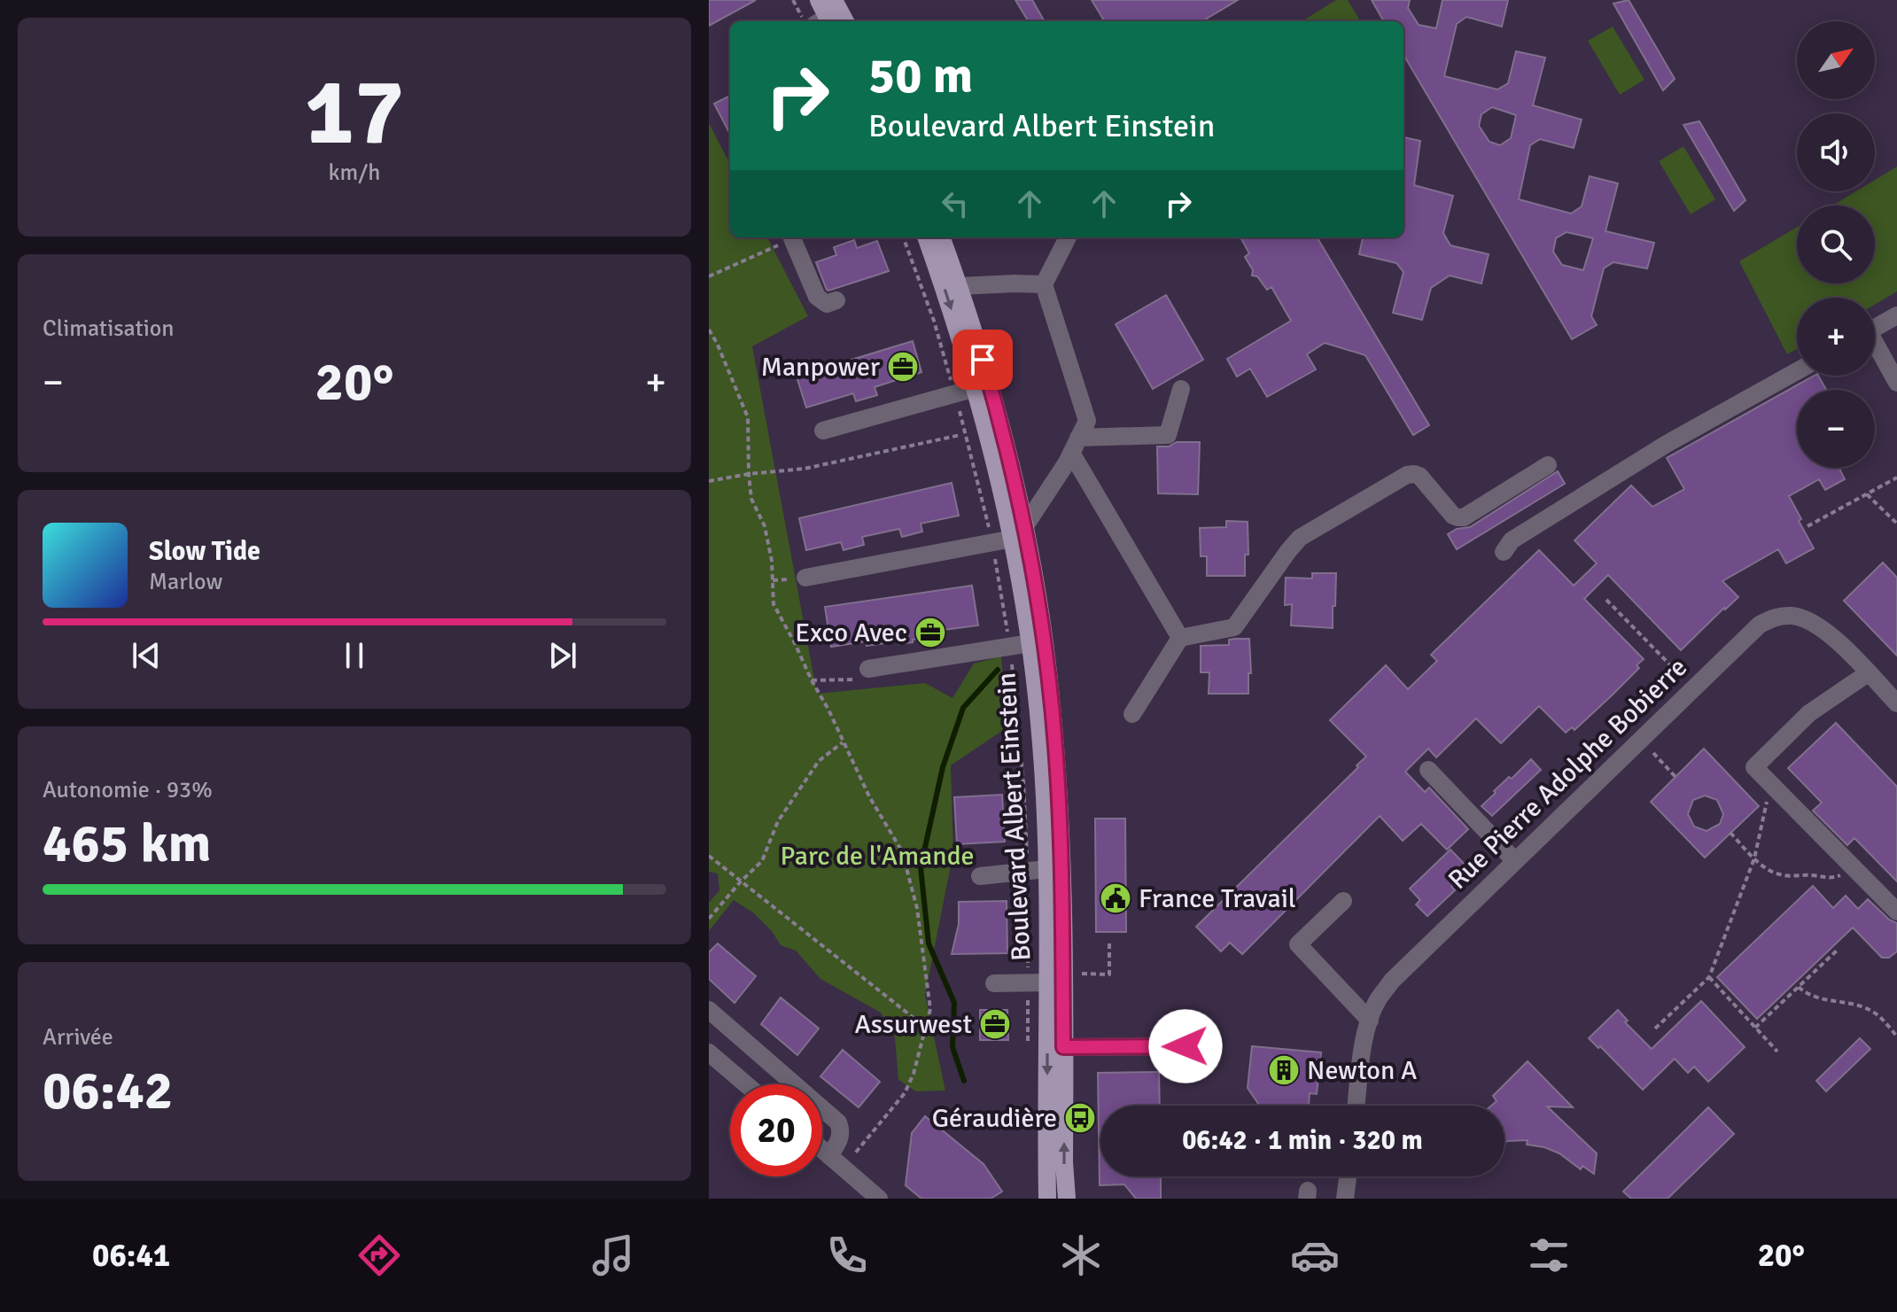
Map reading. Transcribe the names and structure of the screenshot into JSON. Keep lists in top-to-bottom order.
{
  "streets": {
    "main road": ["Boulevard Albert Einstein"],
    "street": ["Rue Pierre Adolphe Bobierre"]
  },
  "parks": ["Parc de l'Amande"],
  "places": {
    "office": ["Manpower", "Exco Avec", "Assurwest"],
    "public building": ["France Travail"],
    "building": ["Newton A"],
    "bus stop": ["Géraudière"]
  },
  "north": "top right",
  "page": {
    "tile": [
      ["17", "km/h"],
      "Climatisation",
      ["Autonomie · 93%", "465 km"],
      ["Arrivée", "06:42"]
    ],
    "map_buttons": ["+", "−"],
    "turn": ["50 m", "Boulevard Albert Einstein"],
    "heat": ["−", "20°", "+"],
    "song": ["Slow Tide", "Marlow"],
    "limit": "20",
    "trip": "06:42 · 1 min · 320 m",
    "tabs": ["06:41", "20°"]
  }
}
